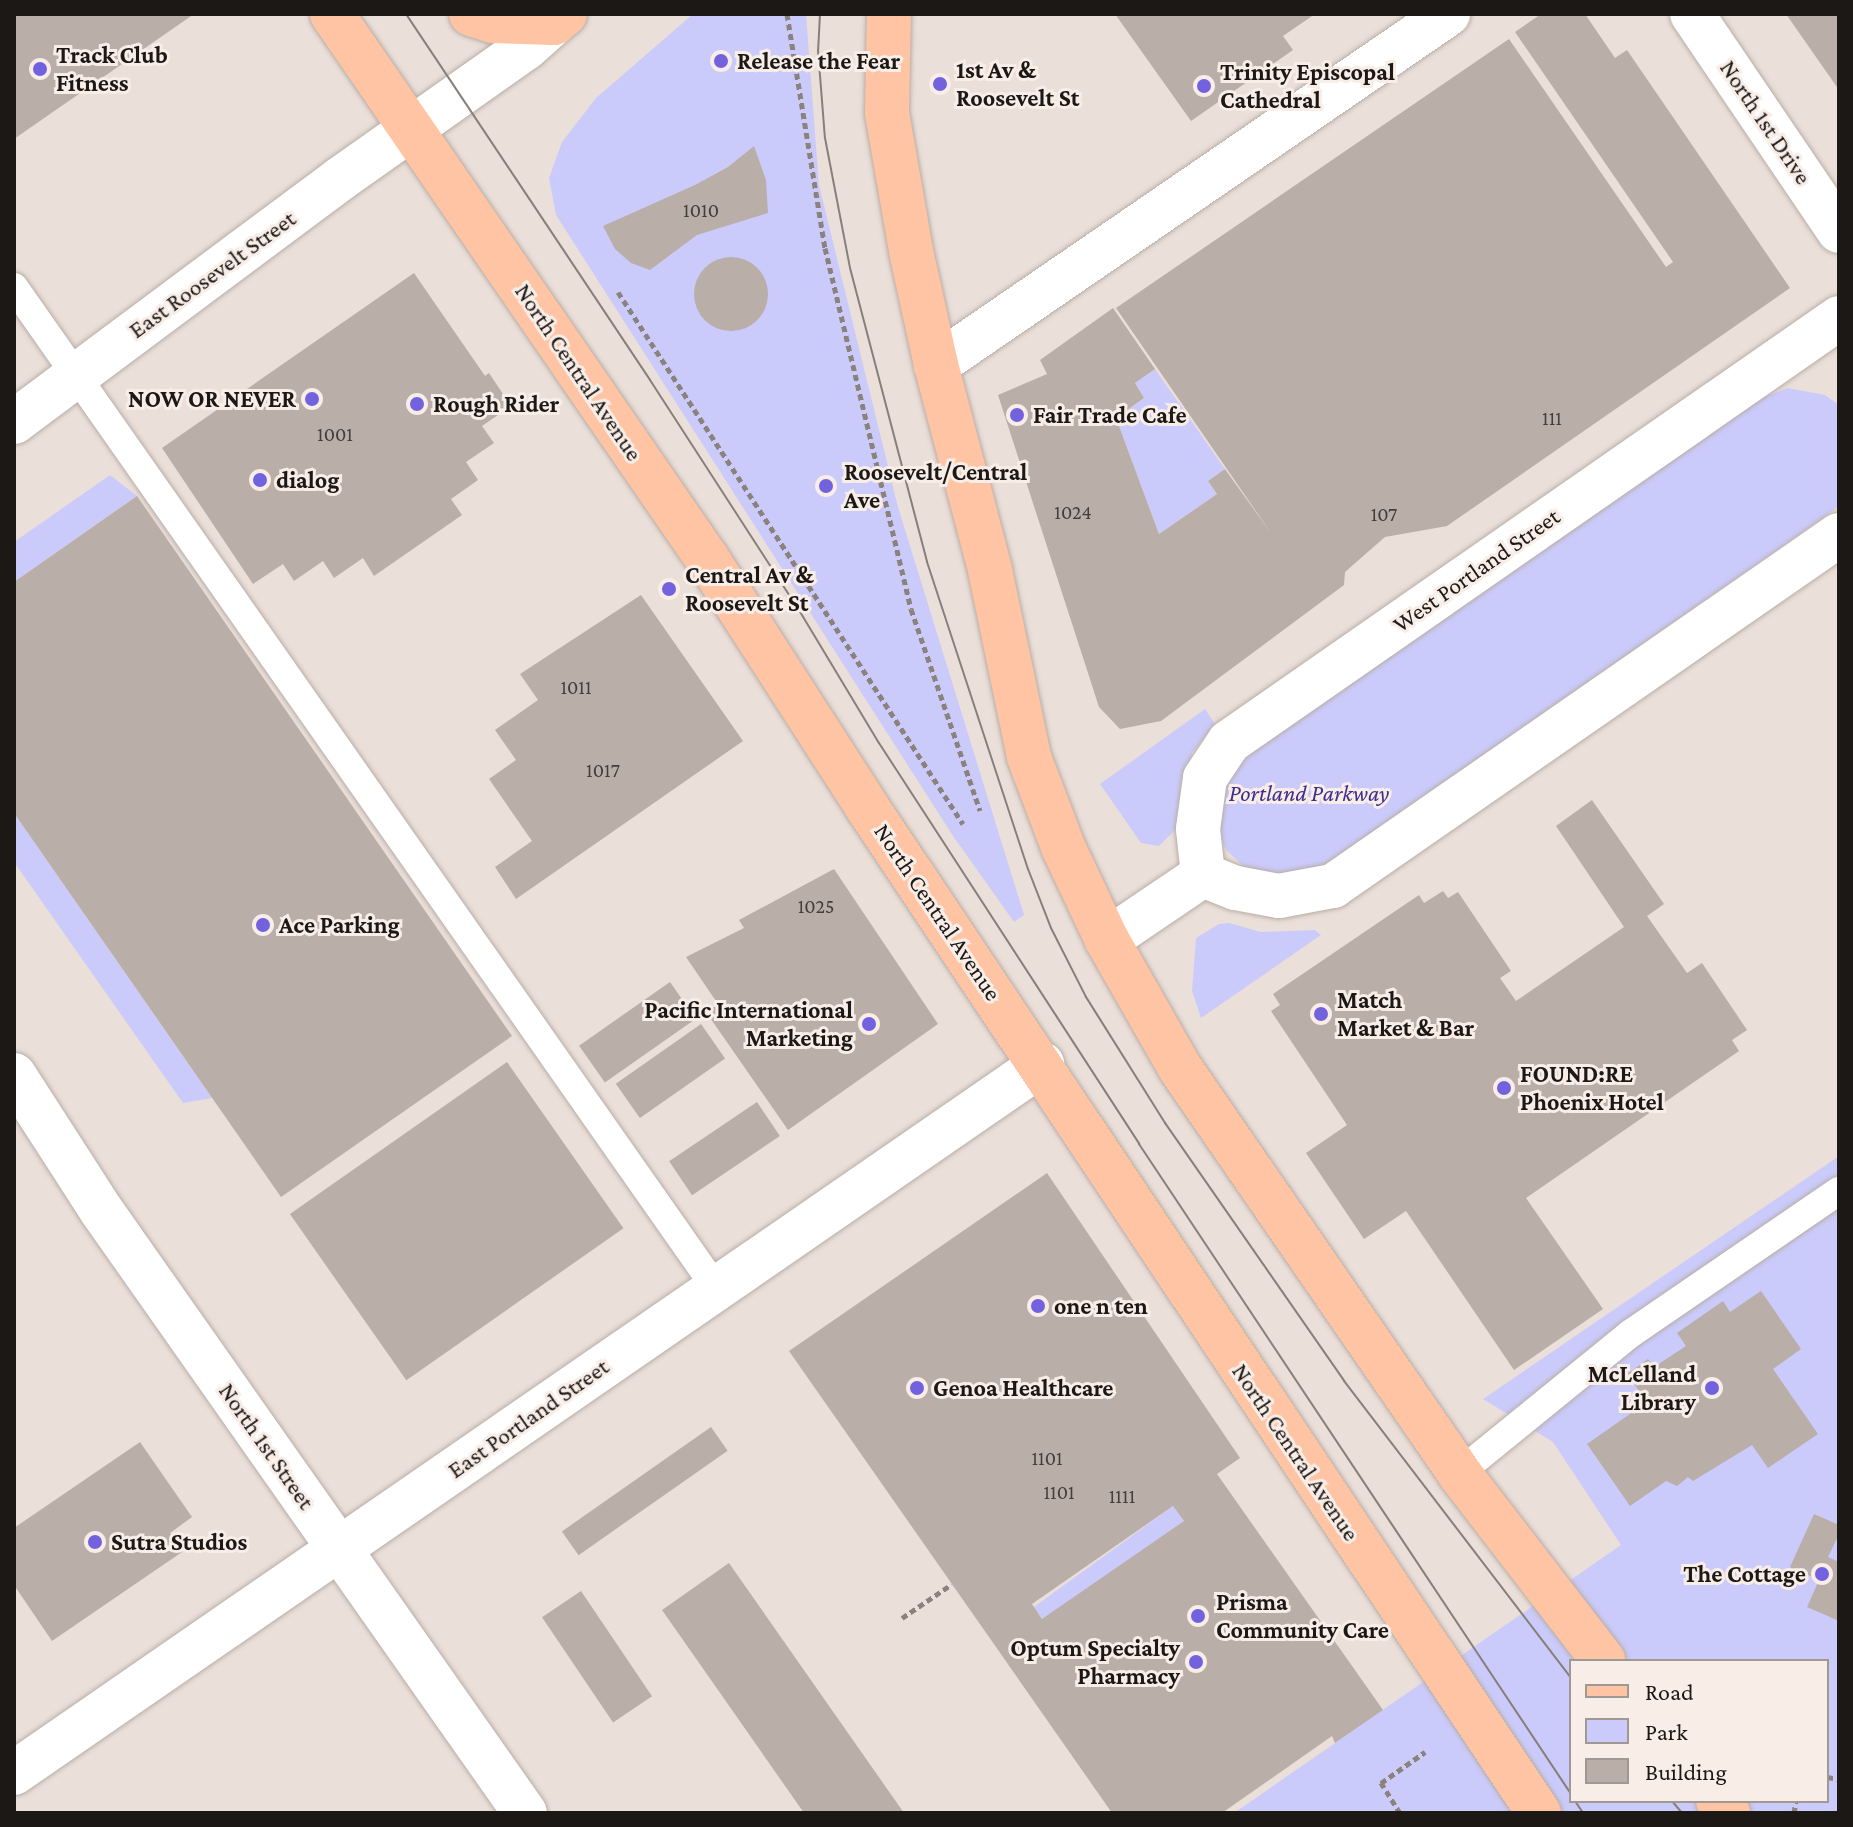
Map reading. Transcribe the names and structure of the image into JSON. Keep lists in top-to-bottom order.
{
  "streets": {
    "main road": ["North Central Avenue"],
    "street": [
      "North 1st Drive",
      "East Roosevelt Street",
      "West Portland Street",
      "East Portland Street",
      "North 1st Street"
    ]
  },
  "crossings": [
    ["East Roosevelt Street", "North Central Avenue"],
    ["North Central Avenue", "East Portland Street"],
    ["East Portland Street", "North 1st Street"]
  ],
  "parks": ["Portland Parkway"],
  "places": [
    "Release the Fear",
    "Track Club Fitness",
    "1st Av & Roosevelt St",
    "Trinity Episcopal Cathedral",
    "NOW OR NEVER",
    "Rough Rider",
    "Fair Trade Cafe",
    "dialog",
    "Roosevelt/Central Ave",
    "Central Av & Roosevelt St",
    "Ace Parking",
    "Match Market & Bar",
    "Pacific International Marketing",
    "FOUND:RE Phoenix Hotel",
    "one n ten",
    "Genoa Healthcare",
    "McLelland Library",
    "Sutra Studios",
    "The Cottage",
    "Prisma Community Care",
    "Optum Specialty Pharmacy"
  ],
  "house_numbers": [
    "1010",
    "111",
    "1001",
    "1024",
    "107",
    "1011",
    "1017",
    "1025",
    "1101",
    "1101",
    "1111"
  ],
  "legend": ["Road", "Park", "Building"]
}
